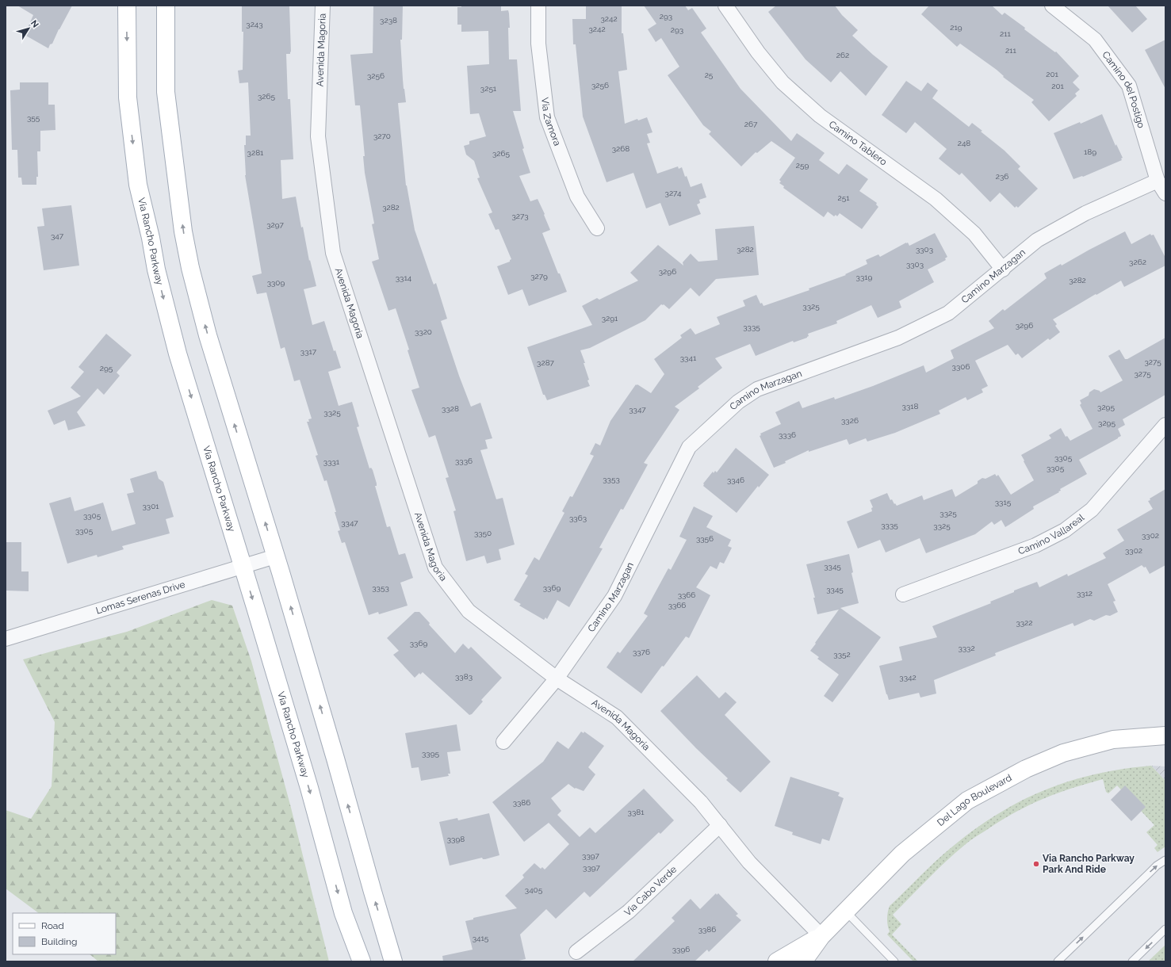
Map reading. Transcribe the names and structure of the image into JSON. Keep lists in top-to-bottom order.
{
  "streets": {
    "main road": ["Via Rancho Parkway", "Del Lago Boulevard"],
    "street": [
      "Avenida Magoria",
      "Camino del Postigo",
      "Via Zamora",
      "Camino Tablero",
      "Camino Marzagan",
      "Camino Vallareal",
      "Lomas Serenas Drive",
      "Via Cabo Verde"
    ]
  },
  "crossings": [
    ["Avenida Magoria", "Camino Marzagan"],
    ["Avenida Magoria", "Del Lago Boulevard"],
    ["Avenida Magoria", "Via Cabo Verde"],
    ["Camino del Postigo", "Camino Marzagan"],
    ["Camino Tablero", "Camino Marzagan"],
    ["Via Rancho Parkway", "Lomas Serenas Drive"]
  ],
  "places": ["Via Rancho Parkway Park And Ride"],
  "house_numbers": [
    "293",
    "3242",
    "3238",
    "3243",
    "219",
    "3242",
    "293",
    "211",
    "211",
    "262",
    "201",
    "25",
    "3256",
    "3256",
    "201",
    "3251",
    "3265",
    "355",
    "267",
    "3270",
    "248",
    "3268",
    "189",
    "3281",
    "3265",
    "259",
    "236",
    "3274",
    "251",
    "3282",
    "3273",
    "3297",
    "347",
    "3282",
    "3303",
    "3262",
    "3303",
    "3296",
    "3279",
    "3319",
    "3314",
    "3282",
    "3309",
    "3325",
    "3291",
    "3296",
    "3335",
    "3320",
    "3317",
    "3341",
    "3275",
    "3287",
    "3306",
    "295",
    "3275",
    "3318",
    "3295",
    "3328",
    "3347",
    "3325",
    "3326",
    "3295",
    "3336",
    "3305",
    "3336",
    "3331",
    "3305",
    "3353",
    "3346",
    "3315",
    "3301",
    "3325",
    "3305",
    "3363",
    "3347",
    "3335",
    "3325",
    "3305",
    "3350",
    "3302",
    "3356",
    "3302",
    "3345",
    "3353",
    "3369",
    "3345",
    "3312",
    "3366",
    "3366",
    "3322",
    "3369",
    "3332",
    "3376",
    "3352",
    "3383",
    "3342",
    "3395",
    "3386",
    "3381",
    "3398",
    "3397",
    "3397",
    "3405",
    "3386",
    "3415",
    "3396"
  ],
  "legend": ["Road", "Building"],
  "north": "top right"
}
